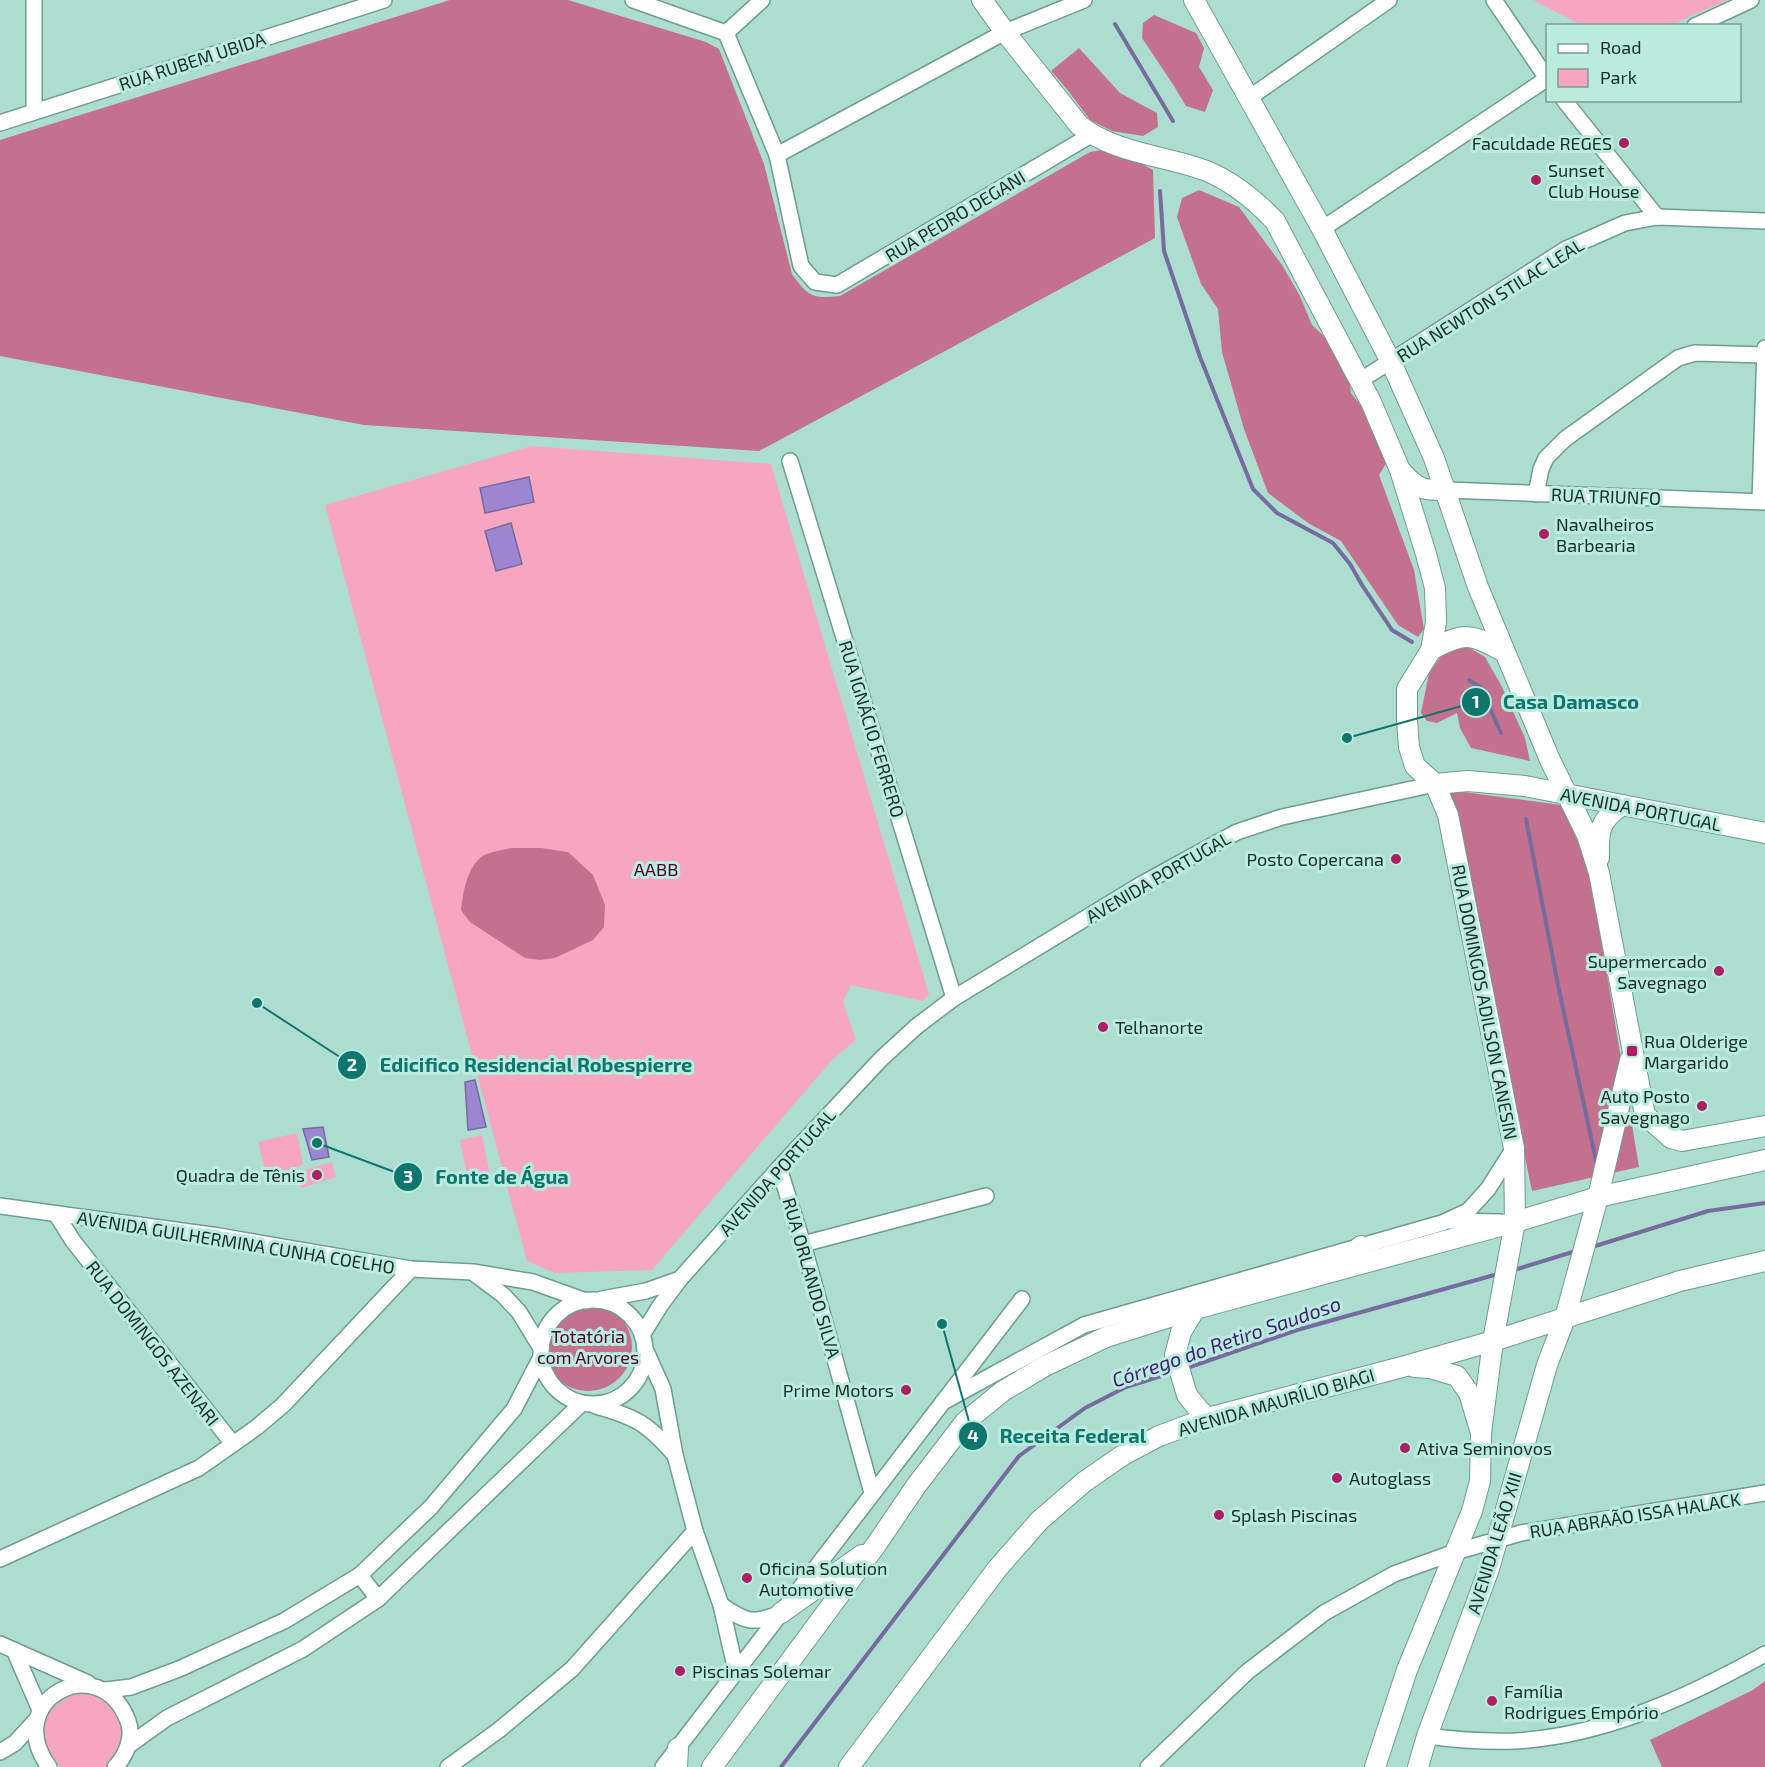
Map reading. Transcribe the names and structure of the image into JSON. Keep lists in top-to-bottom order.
{
  "streets": {
    "main road": [
      "AVENIDA PORTUGAL",
      "RUA DOMINGOS ADILSON CANESIN",
      "AVENIDA MAURÍLIO BIAGI",
      "AVENIDA LEÃO XIII"
    ],
    "street": [
      "RUA RUBEM UBIDA",
      "RUA PEDRO DEGANI",
      "RUA NEWTON STILAC LEAL",
      "RUA TRIUNFO",
      "RUA IGNÁCIO FERRERO",
      "AVENIDA GUILHERMINA CUNHA COELHO",
      "RUA ORLANDO SILVA",
      "RUA DOMINGOS AZENARI",
      "RUA ABRAÃO ISSA HALACK"
    ]
  },
  "crossings": [
    ["RUA IGNÁCIO FERRERO", "AVENIDA PORTUGAL"],
    ["AVENIDA PORTUGAL", "RUA DOMINGOS ADILSON CANESIN"],
    ["AVENIDA PORTUGAL", "AVENIDA GUILHERMINA CUNHA COELHO"],
    ["AVENIDA PORTUGAL", "RUA ORLANDO SILVA"],
    ["RUA DOMINGOS ADILSON CANESIN", "AVENIDA MAURÍLIO BIAGI"],
    ["RUA DOMINGOS ADILSON CANESIN", "AVENIDA LEÃO XIII"],
    ["AVENIDA GUILHERMINA CUNHA COELHO", "RUA DOMINGOS AZENARI"],
    ["AVENIDA MAURÍLIO BIAGI", "AVENIDA LEÃO XIII"],
    ["RUA ABRAÃO ISSA HALACK", "AVENIDA LEÃO XIII"]
  ],
  "water": ["Córrego do Retiro Saudoso"],
  "parks": ["AABB", "Totatória com Arvores"],
  "places": {
    "other": [
      "Faculdade REGES",
      "Sunset Club House",
      "Navalheiros Barbearia",
      "Casa Damasco",
      "Posto Copercana",
      "Supermercado Savegnago",
      "Edicifico Residencial Robespierre",
      "Telhanorte",
      "Auto Posto Savegnago",
      "Fonte de Água",
      "Quadra de Tênis",
      "Receita Federal",
      "Prime Motors",
      "Ativa Seminovos",
      "Autoglass",
      "Splash Piscinas",
      "Oficina Solution Automotive",
      "Piscinas Solemar",
      "Família Rodrigues Empório"
    ],
    "transit": ["Rua Olderige Margarido"]
  },
  "legend": ["Road", "Park"]
}
